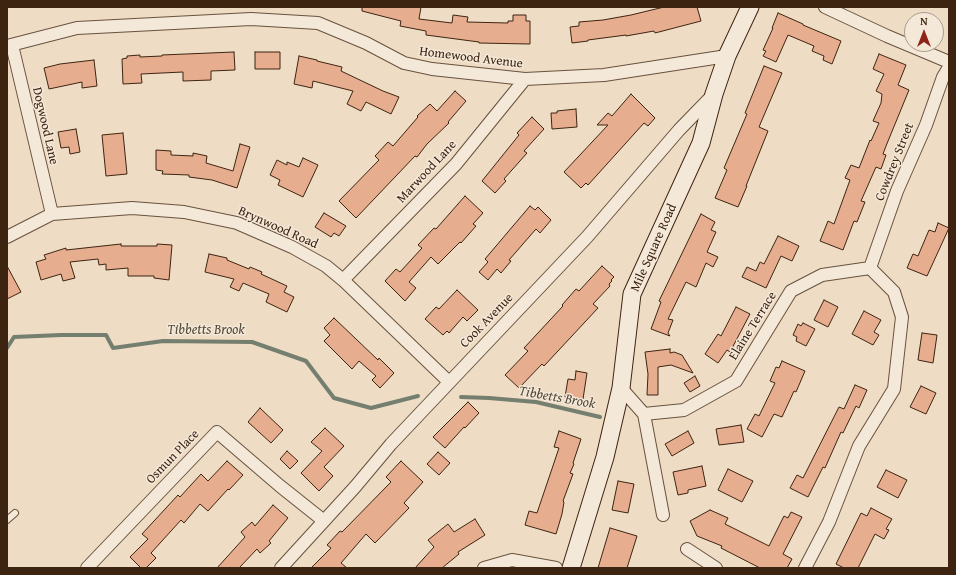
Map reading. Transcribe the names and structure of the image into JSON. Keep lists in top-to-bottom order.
{
  "streets": {
    "street": [
      "Homewood Avenue",
      "Dogwood Lane",
      "Cowdrey Street",
      "Marwood Lane",
      "Brynwood Road",
      "Mile Square Road",
      "Cook Avenue",
      "Elaine Terrace",
      "Osmun Place"
    ]
  },
  "crossings": [
    ["Homewood Avenue", "Dogwood Lane"],
    ["Homewood Avenue", "Marwood Lane"],
    ["Homewood Avenue", "Mile Square Road"],
    ["Dogwood Lane", "Brynwood Road"],
    ["Cowdrey Street", "Elaine Terrace"],
    ["Marwood Lane", "Brynwood Road"],
    ["Brynwood Road", "Cook Avenue"],
    ["Mile Square Road", "Cook Avenue"],
    ["Cook Avenue", "Osmun Place"]
  ],
  "water": ["Tibbetts Brook"],
  "north": "top"
}
